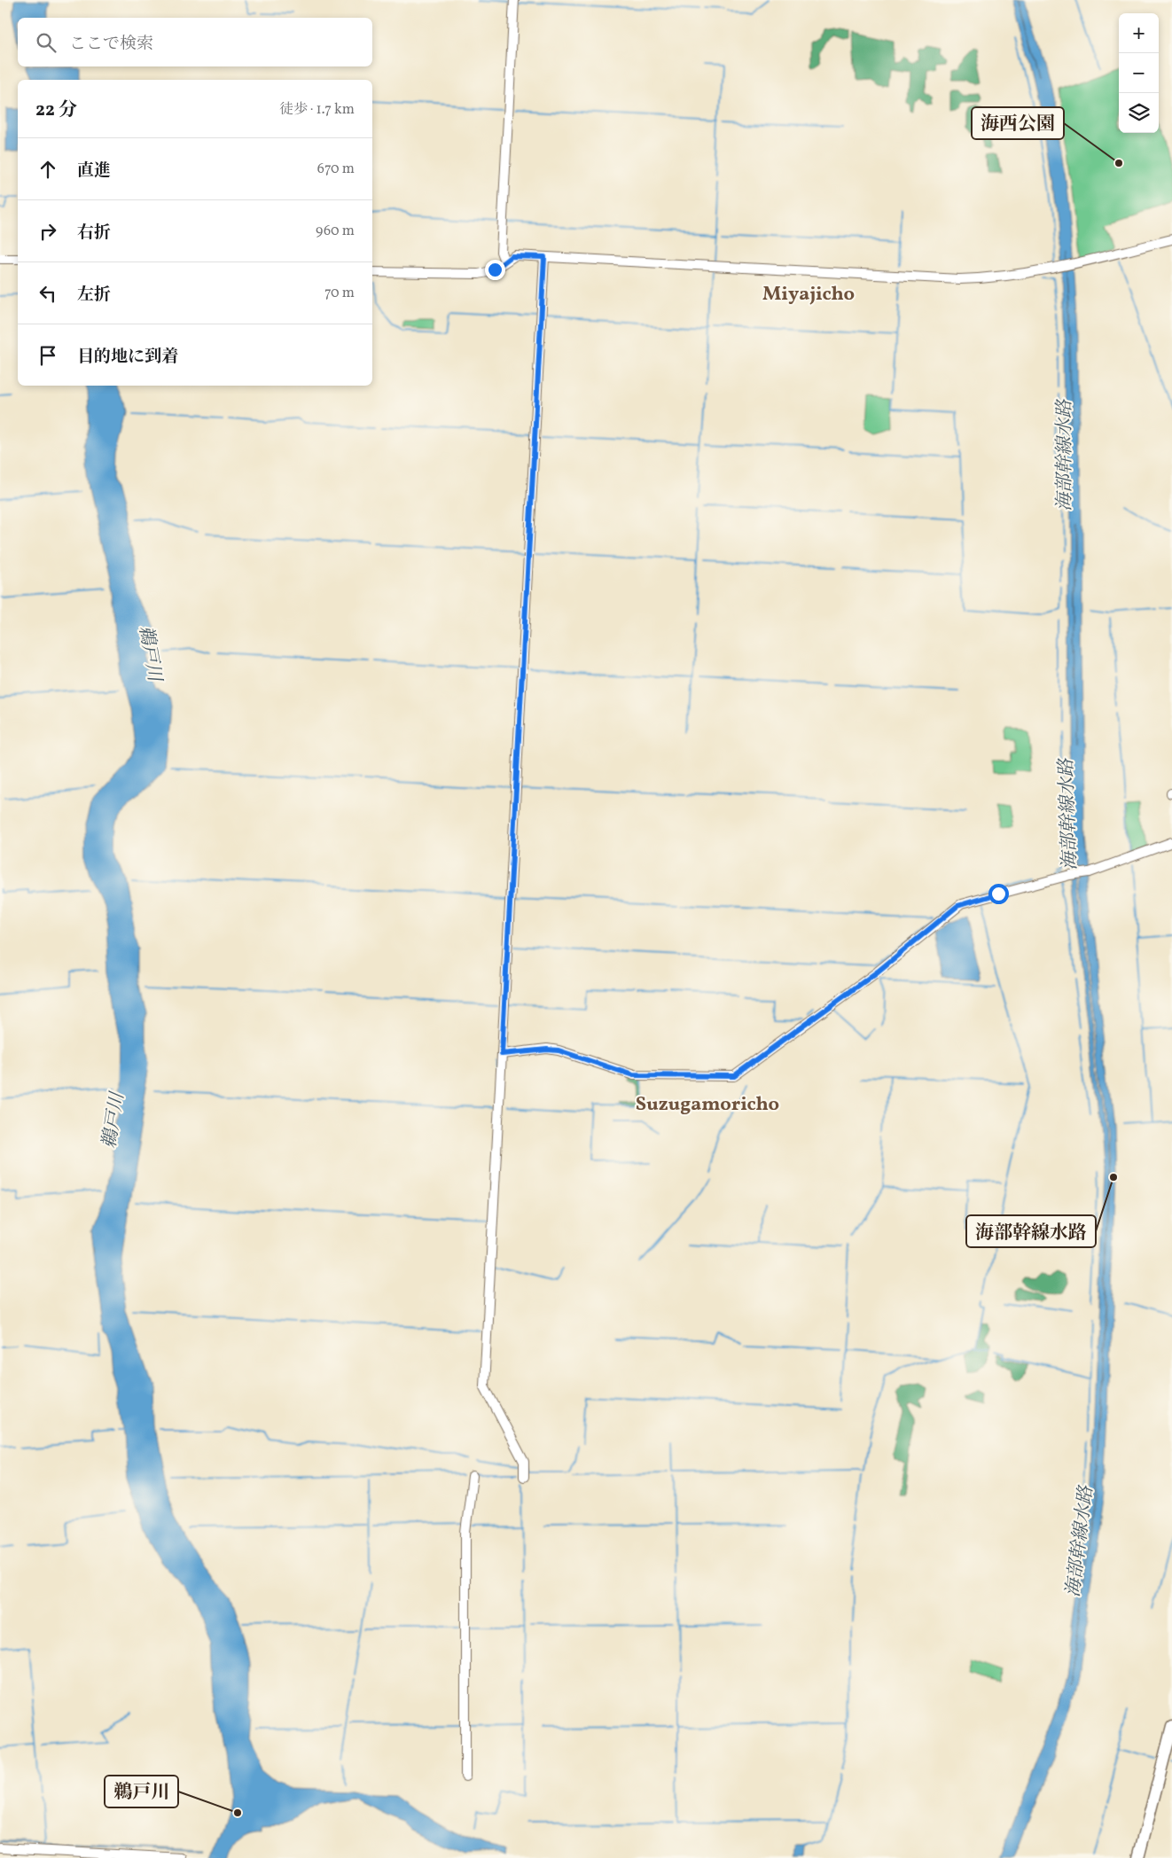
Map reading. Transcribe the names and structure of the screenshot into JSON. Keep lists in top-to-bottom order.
{
  "districts": ["Miyajicho", "Suzugamoricho"],
  "water": ["海部幹線水路", "鵜戸川"],
  "places": ["海西公園", "海部幹線水路", "鵜戸川"],
  "page": {
    "map_buttons": ["+", "−"],
    "search": "ここで検索",
    "heading": ["22 分", "徒歩 · 1.7 km"],
    "list": [
      ["直進", "670 m"],
      ["右折", "960 m"],
      ["左折", "70 m"],
      "目的地に到着"
    ]
  }
}
